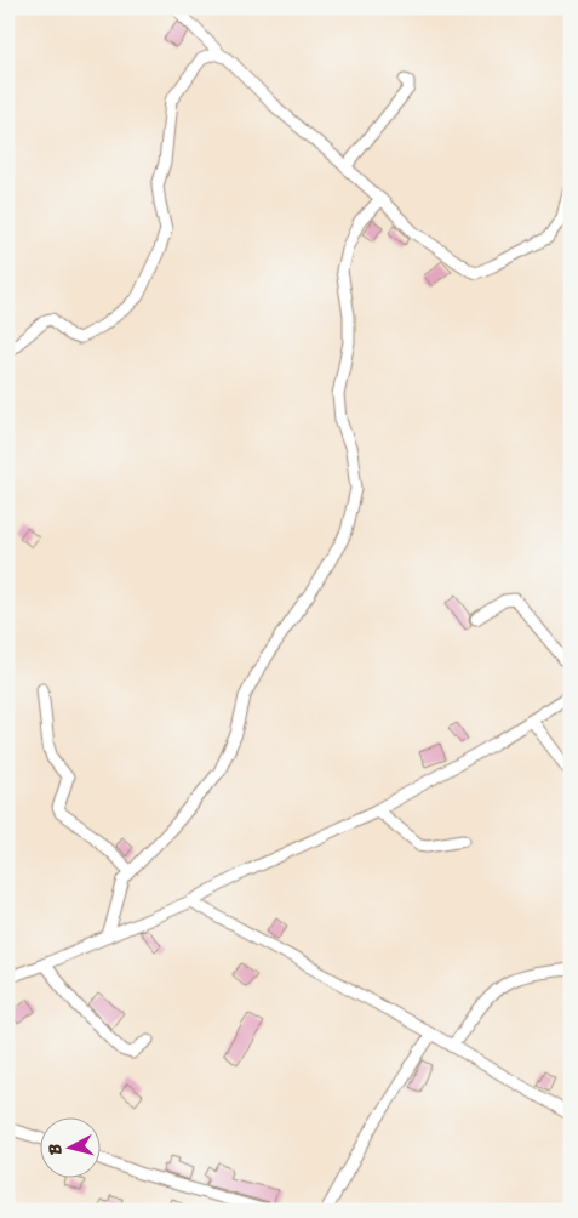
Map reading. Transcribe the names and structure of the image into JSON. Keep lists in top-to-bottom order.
{
  "north": "left"
}
